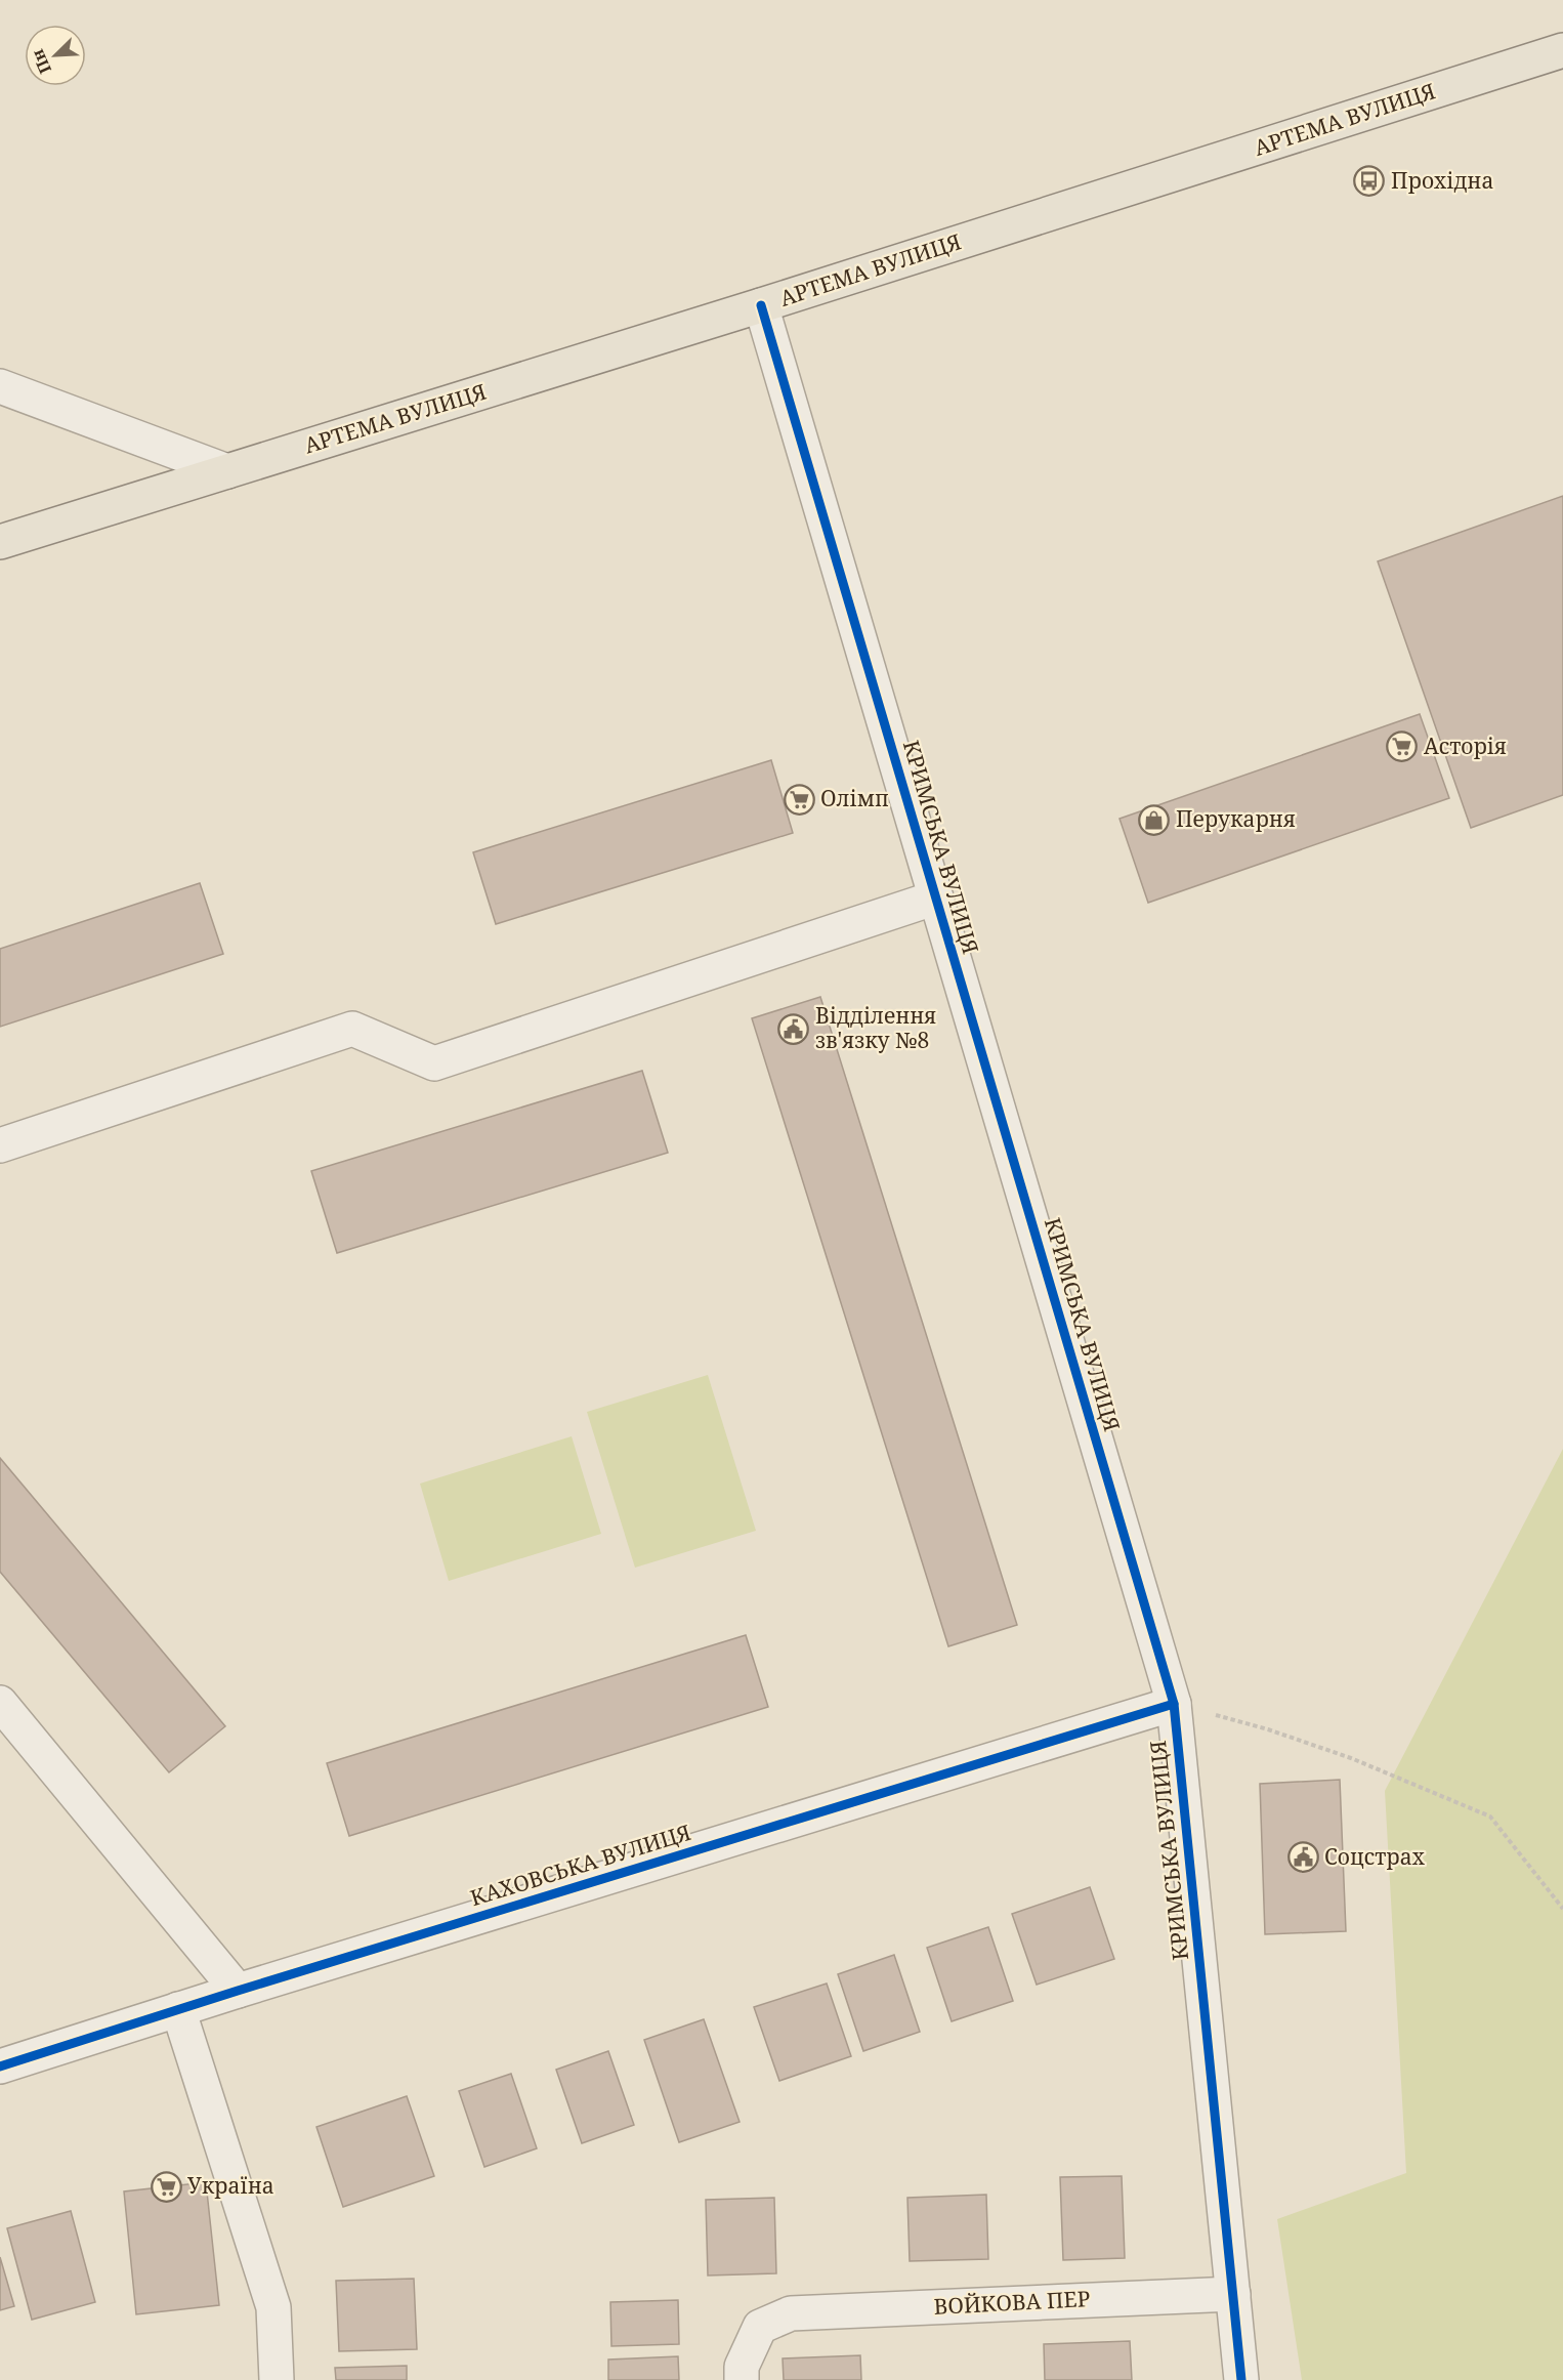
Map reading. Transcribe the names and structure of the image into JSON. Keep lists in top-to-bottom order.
{
  "streets": {
    "main road": ["АРТЕМА ВУЛИЦЯ"],
    "street": ["КРИМСЬКА ВУЛИЦЯ", "КАХОВСЬКА ВУЛИЦЯ", "ВОЙКОВА ПЕР"]
  },
  "crossings": [
    ["АРТЕМА ВУЛИЦЯ", "КРИМСЬКА ВУЛИЦЯ"],
    ["КРИМСЬКА ВУЛИЦЯ", "КАХОВСЬКА ВУЛИЦЯ"],
    ["КРИМСЬКА ВУЛИЦЯ", "ВОЙКОВА ПЕР"]
  ],
  "places": {
    "bus stop": ["Прохідна"],
    "supermarket": ["Асторія", "Олімп", "Україна"],
    "shop": ["Перукарня"],
    "public building": ["Відділення зв'язку №8", "Соцстрах"]
  },
  "north": "bottom left"
}
